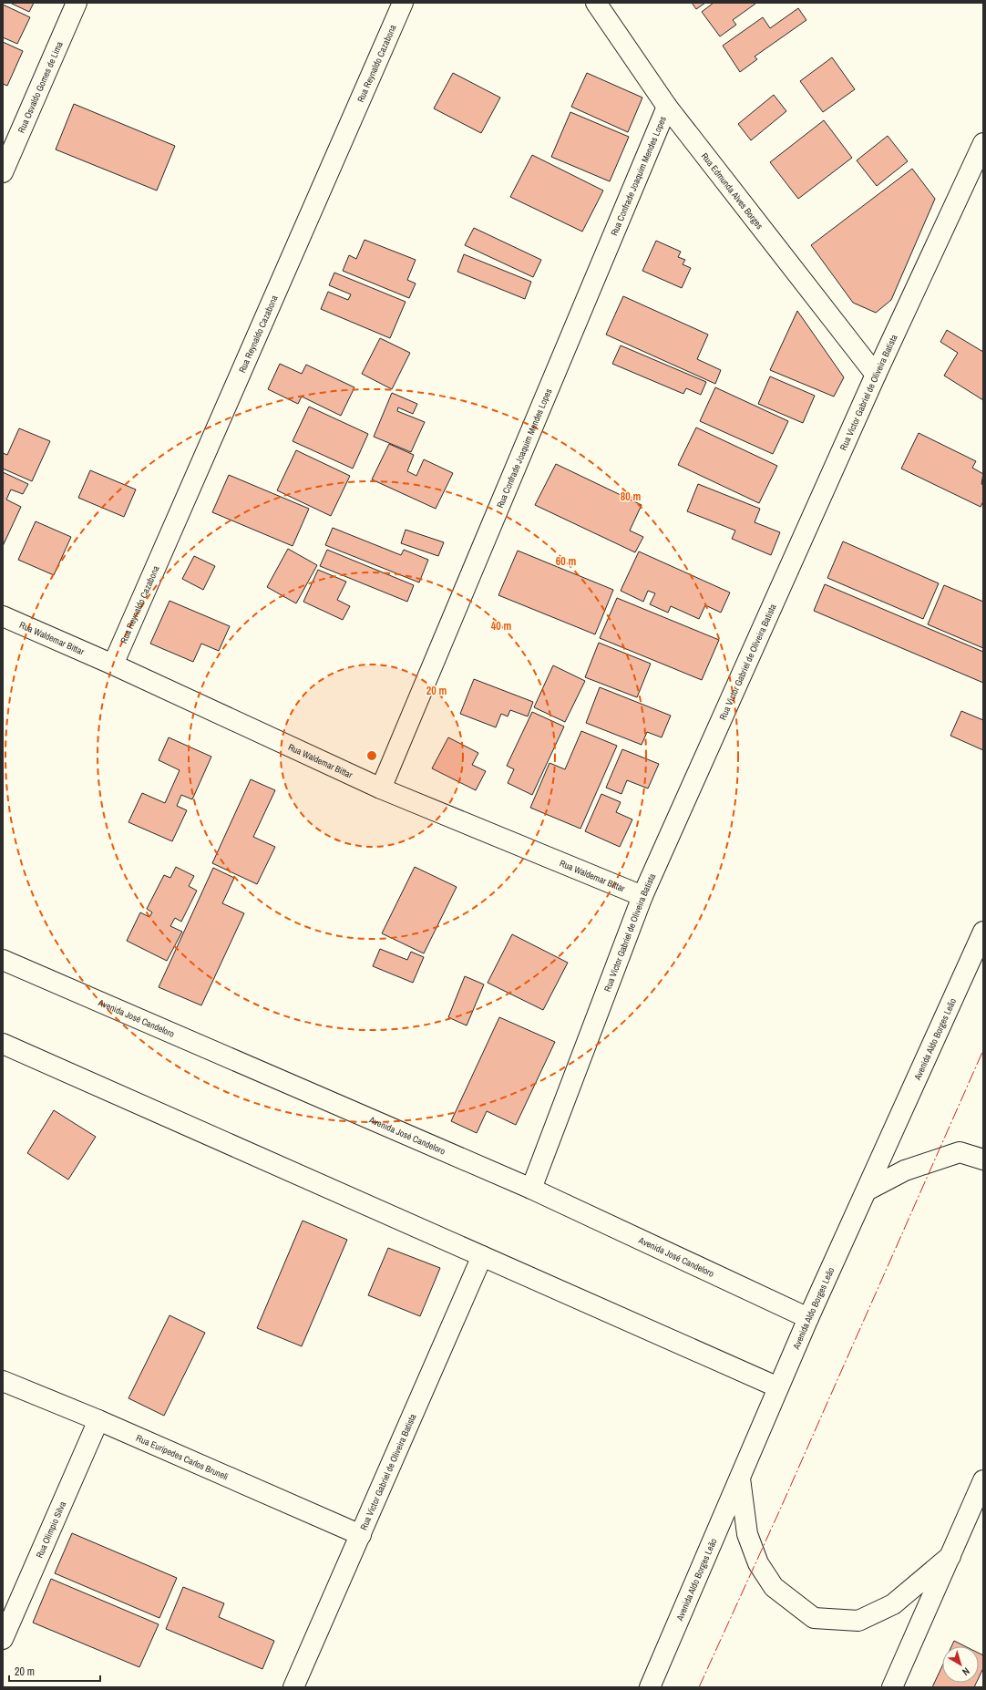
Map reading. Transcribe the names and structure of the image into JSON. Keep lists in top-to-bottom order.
{
  "streets": {
    "street": [
      "Rua Reynaldo Cazabona",
      "Rua Osvaldo Gomes de Lima",
      "Rua Confrade Joaquim Mendes Lopes",
      "Rua Edmunda Alves Borges",
      "Rua Victor Gabriel de Oliveira Batista",
      "Rua Waldemar Bittar",
      "Avenida José Candeloro",
      "Avenida Aldo Borges Leão",
      "Rua Eurípedes Carlos Bruneli",
      "Rua Olimpio Silva"
    ]
  },
  "crossings": [
    ["Rua Reynaldo Cazabona", "Rua Waldemar Bittar"],
    ["Rua Confrade Joaquim Mendes Lopes", "Rua Edmunda Alves Borges"],
    ["Rua Confrade Joaquim Mendes Lopes", "Rua Waldemar Bittar"],
    ["Rua Edmunda Alves Borges", "Rua Victor Gabriel de Oliveira Batista"],
    ["Rua Victor Gabriel de Oliveira Batista", "Rua Waldemar Bittar"],
    ["Rua Victor Gabriel de Oliveira Batista", "Avenida José Candeloro"],
    ["Rua Victor Gabriel de Oliveira Batista", "Rua Eurípedes Carlos Bruneli"],
    ["Avenida José Candeloro", "Avenida Aldo Borges Leão"],
    ["Rua Eurípedes Carlos Bruneli", "Rua Olimpio Silva"]
  ],
  "scale_bar": "20 m",
  "north": "bottom right",
  "rings": [
    "80 m",
    "60 m",
    "40 m",
    "20 m"
  ]
}
